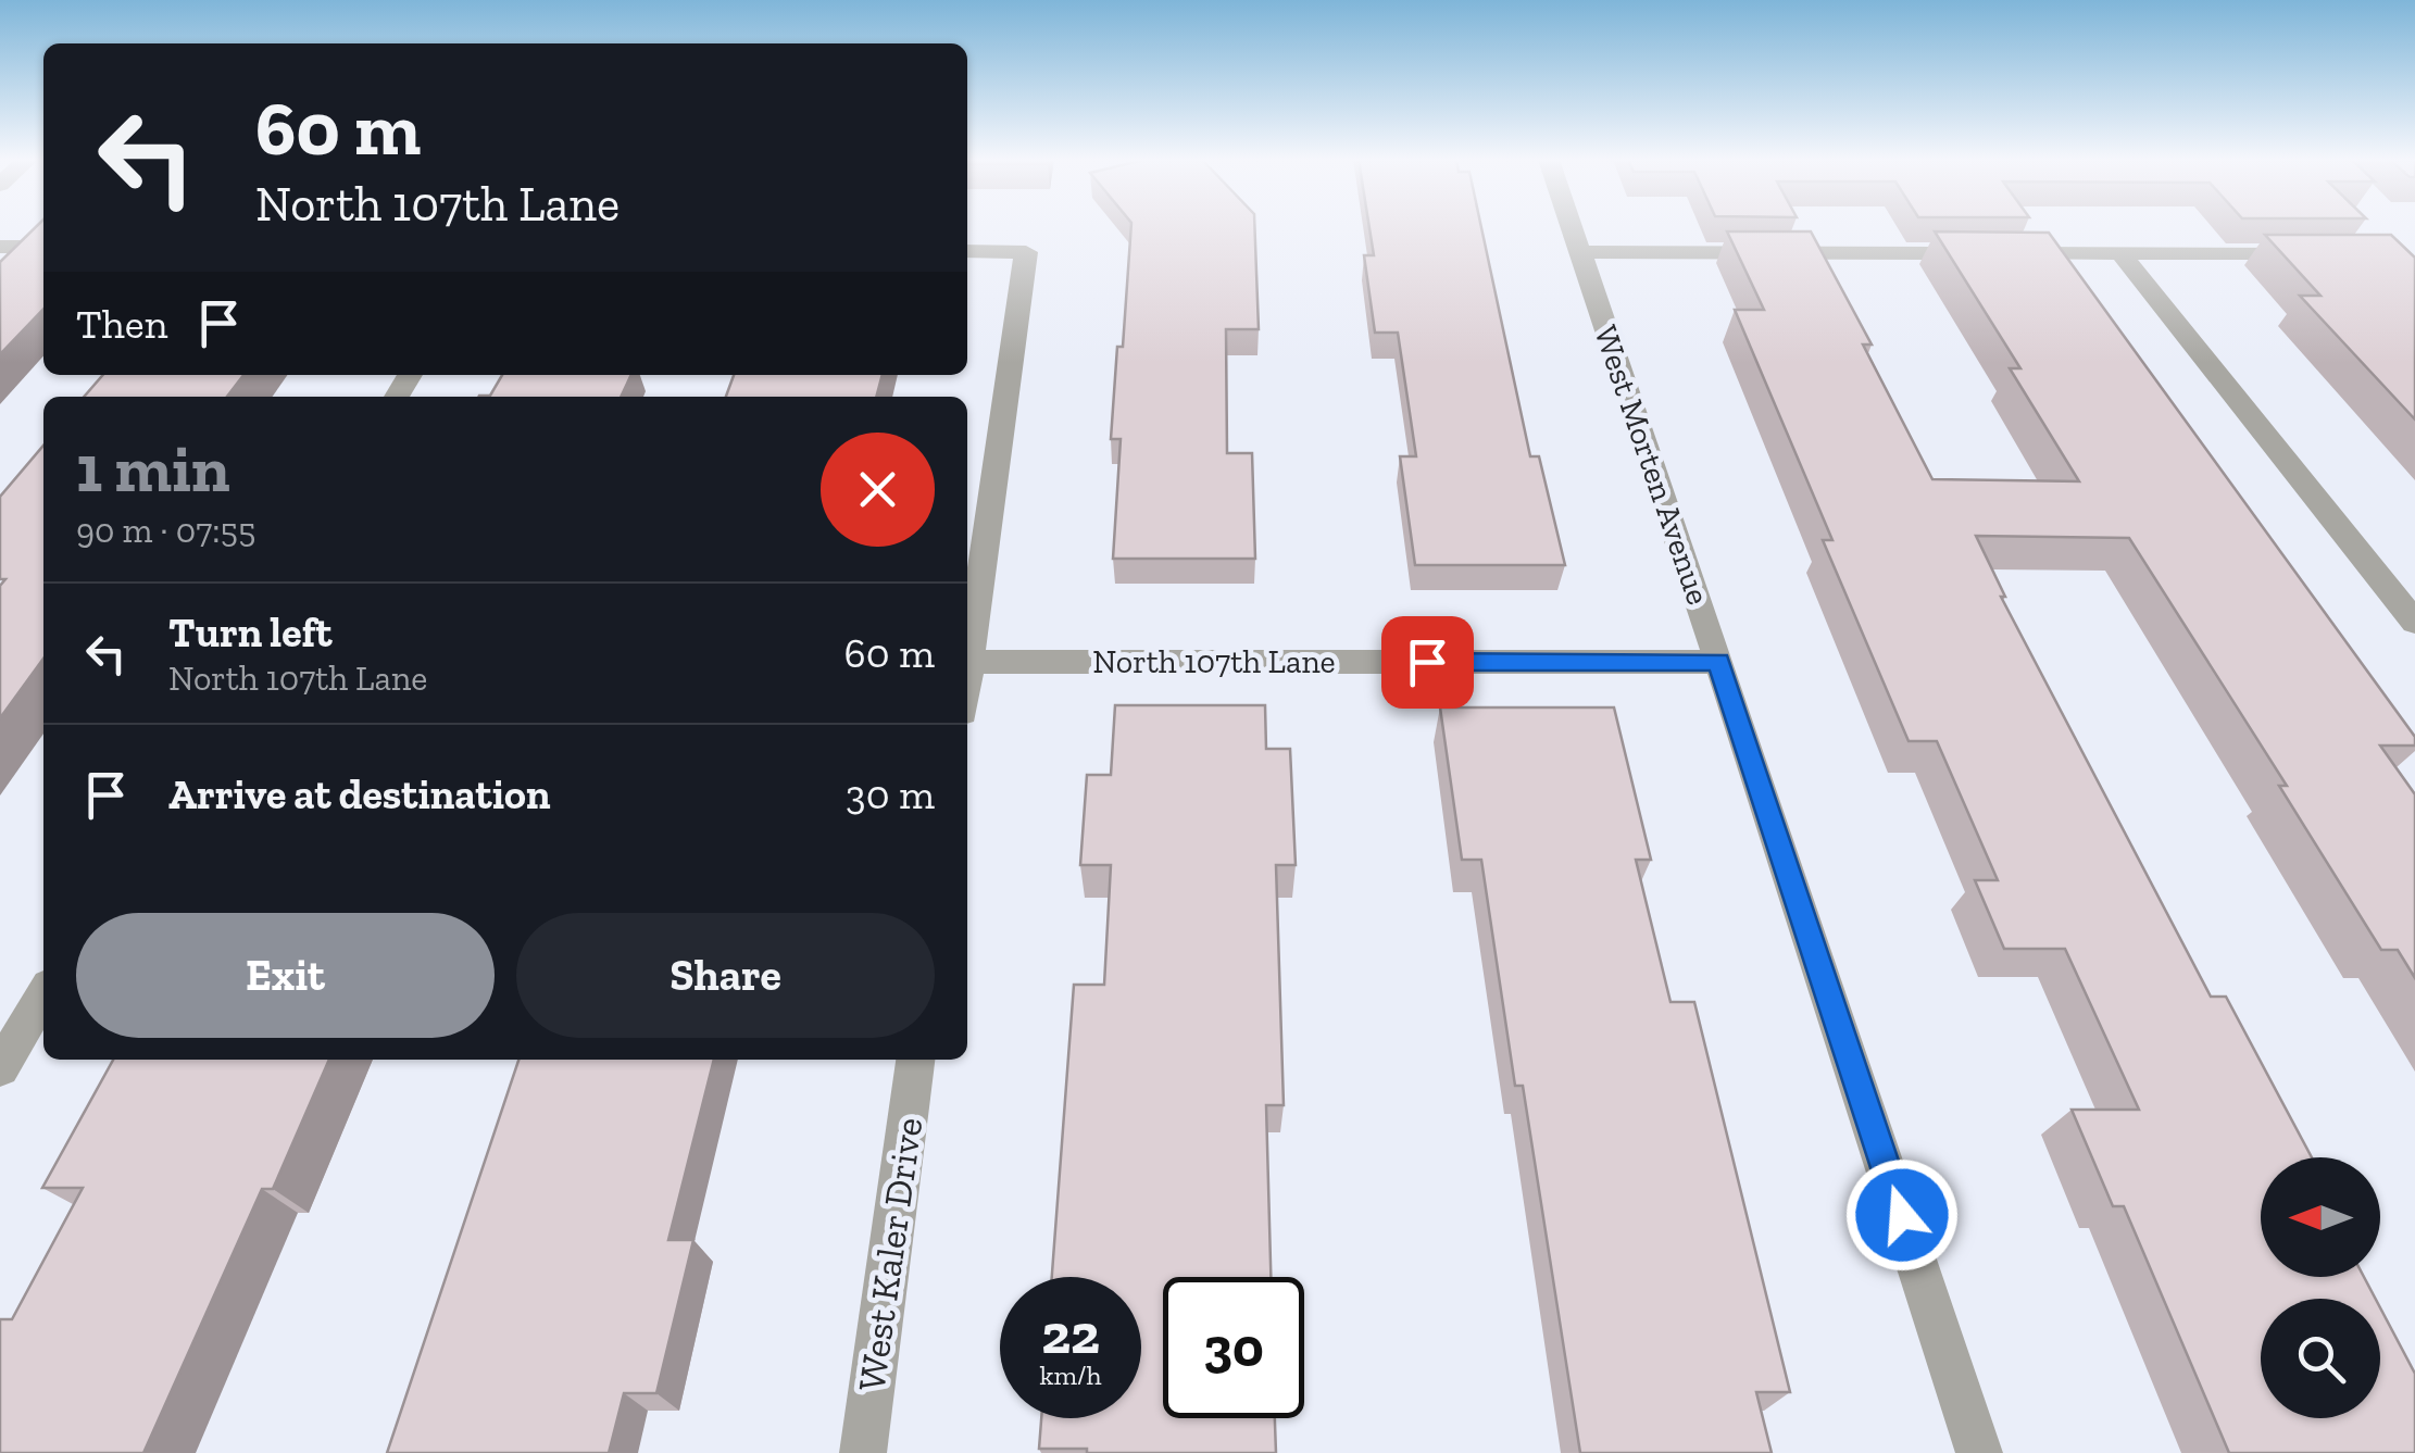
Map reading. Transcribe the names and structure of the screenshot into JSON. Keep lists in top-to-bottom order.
{
  "streets": {
    "street": ["West Morten Avenue", "North 107th Lane", "West Kaler Drive"]
  },
  "crossings": [
    ["West Morten Avenue", "North 107th Lane"]
  ],
  "north": "left",
  "page": {
    "turn": ["60 m", "North 107th Lane"],
    "then": "Then",
    "heading": ["1 min", "90 m · 07:55"],
    "list": [
      {
        "name": "Turn left",
        "note": "North 107th Lane",
        "value": "60 m"
      },
      {
        "name": "Arrive at destination",
        "value": "30 m"
      }
    ],
    "buttons": ["Exit", "Share"],
    "speed": "22 km/h",
    "limit": "30"
  }
}
